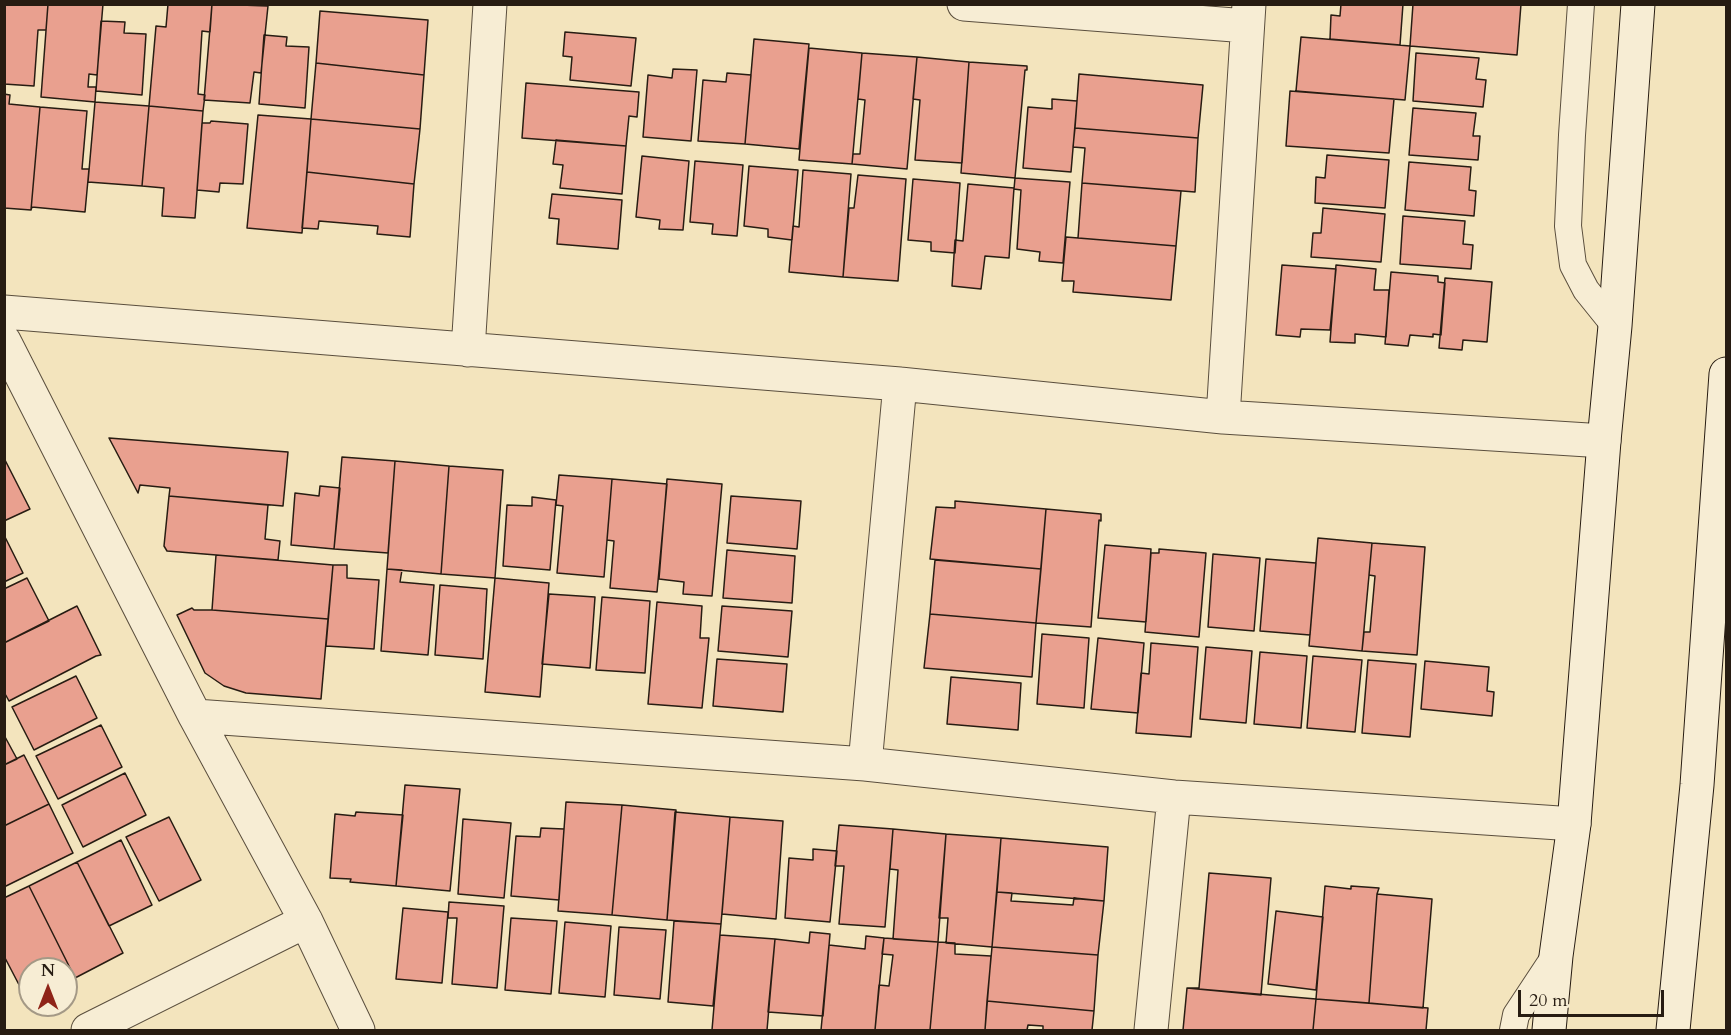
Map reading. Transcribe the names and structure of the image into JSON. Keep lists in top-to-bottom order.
{
  "scale_bar": "20 m",
  "north": "top"
}
